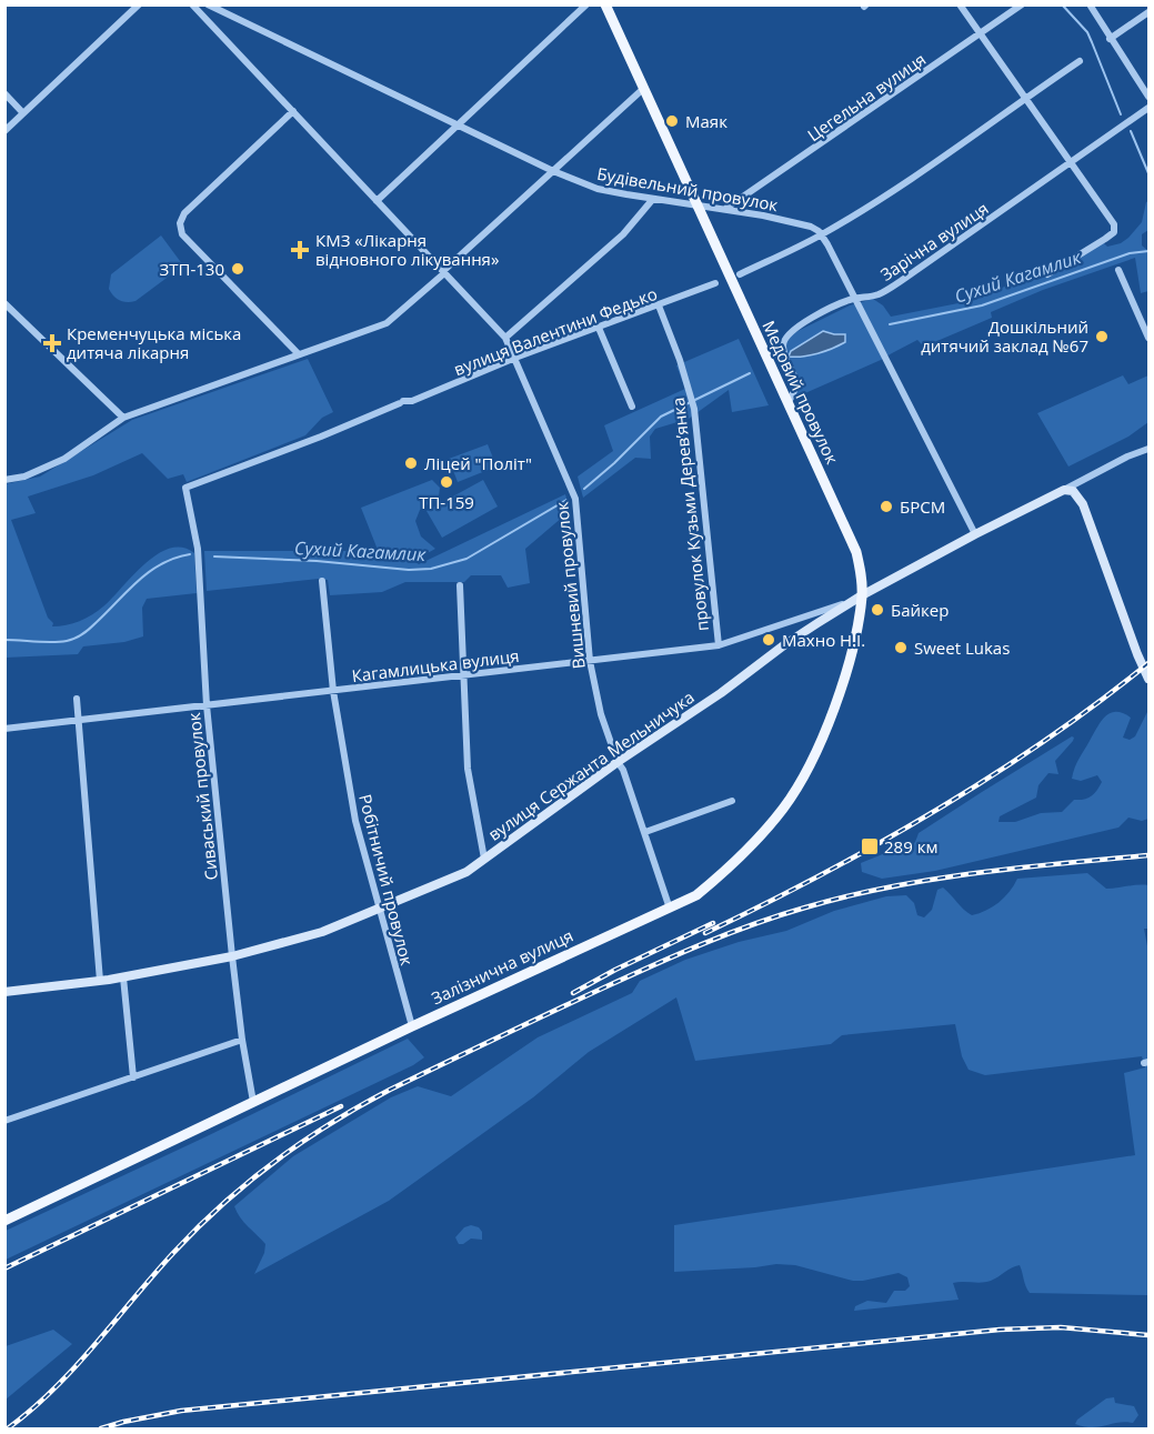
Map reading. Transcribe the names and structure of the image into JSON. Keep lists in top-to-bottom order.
{
  "streets": {
    "main road": ["Медовий провулок", "Залізнична вулиця"],
    "street": [
      "Цегельна вулиця",
      "Будівельний провулок",
      "Зарічна вулиця",
      "вулиця Валентини Федько",
      "провулок Кузьми Деревʼянка",
      "Вишневий провулок",
      "Кагамлицька вулиця",
      "вулиця Сержанта Мельничука",
      "Сиваський провулок",
      "Робітничий провулок"
    ]
  },
  "crossings": [
    ["Цегельна вулиця", "Будівельний провулок"],
    ["Будівельний провулок", "Медовий провулок"],
    ["Зарічна вулиця", "Медовий провулок"],
    ["вулиця Валентини Федько", "провулок Кузьми Деревʼянка"],
    ["вулиця Валентини Федько", "Вишневий провулок"],
    ["вулиця Валентини Федько", "Сиваський провулок"],
    ["Медовий провулок", "Кагамлицька вулиця"],
    ["Медовий провулок", "вулиця Сержанта Мельничука"],
    ["Медовий провулок", "Залізнична вулиця"],
    ["провулок Кузьми Деревʼянка", "Кагамлицька вулиця"],
    ["Вишневий провулок", "Кагамлицька вулиця"],
    ["Вишневий провулок", "вулиця Сержанта Мельничука"],
    ["Вишневий провулок", "Залізнична вулиця"],
    ["Кагамлицька вулиця", "вулиця Сержанта Мельничука"],
    ["Кагамлицька вулиця", "Сиваський провулок"],
    ["Кагамлицька вулиця", "Робітничий провулок"],
    ["Кагамлицька вулиця", "Залізнична вулиця"],
    ["вулиця Сержанта Мельничука", "Сиваський провулок"],
    ["вулиця Сержанта Мельничука", "Робітничий провулок"],
    ["вулиця Сержанта Мельничука", "Залізнична вулиця"],
    ["Сиваський провулок", "Залізнична вулиця"],
    ["Робітничий провулок", "Залізнична вулиця"]
  ],
  "water": ["Сухий Кагамлик"],
  "places": {
    "other": [
      "Маяк",
      "ЗТП-130",
      "Дошкільний дитячий заклад №67",
      "Ліцей \"Політ\"",
      "ТП-159",
      "БРСМ",
      "Байкер",
      "Махно Н.І.",
      "Sweet Lukas"
    ],
    "health": ["КМЗ «Лікарня відновного лікування»", "Кременчуцька міська дитяча лікарня"],
    "transit": ["289 км"]
  }
}
